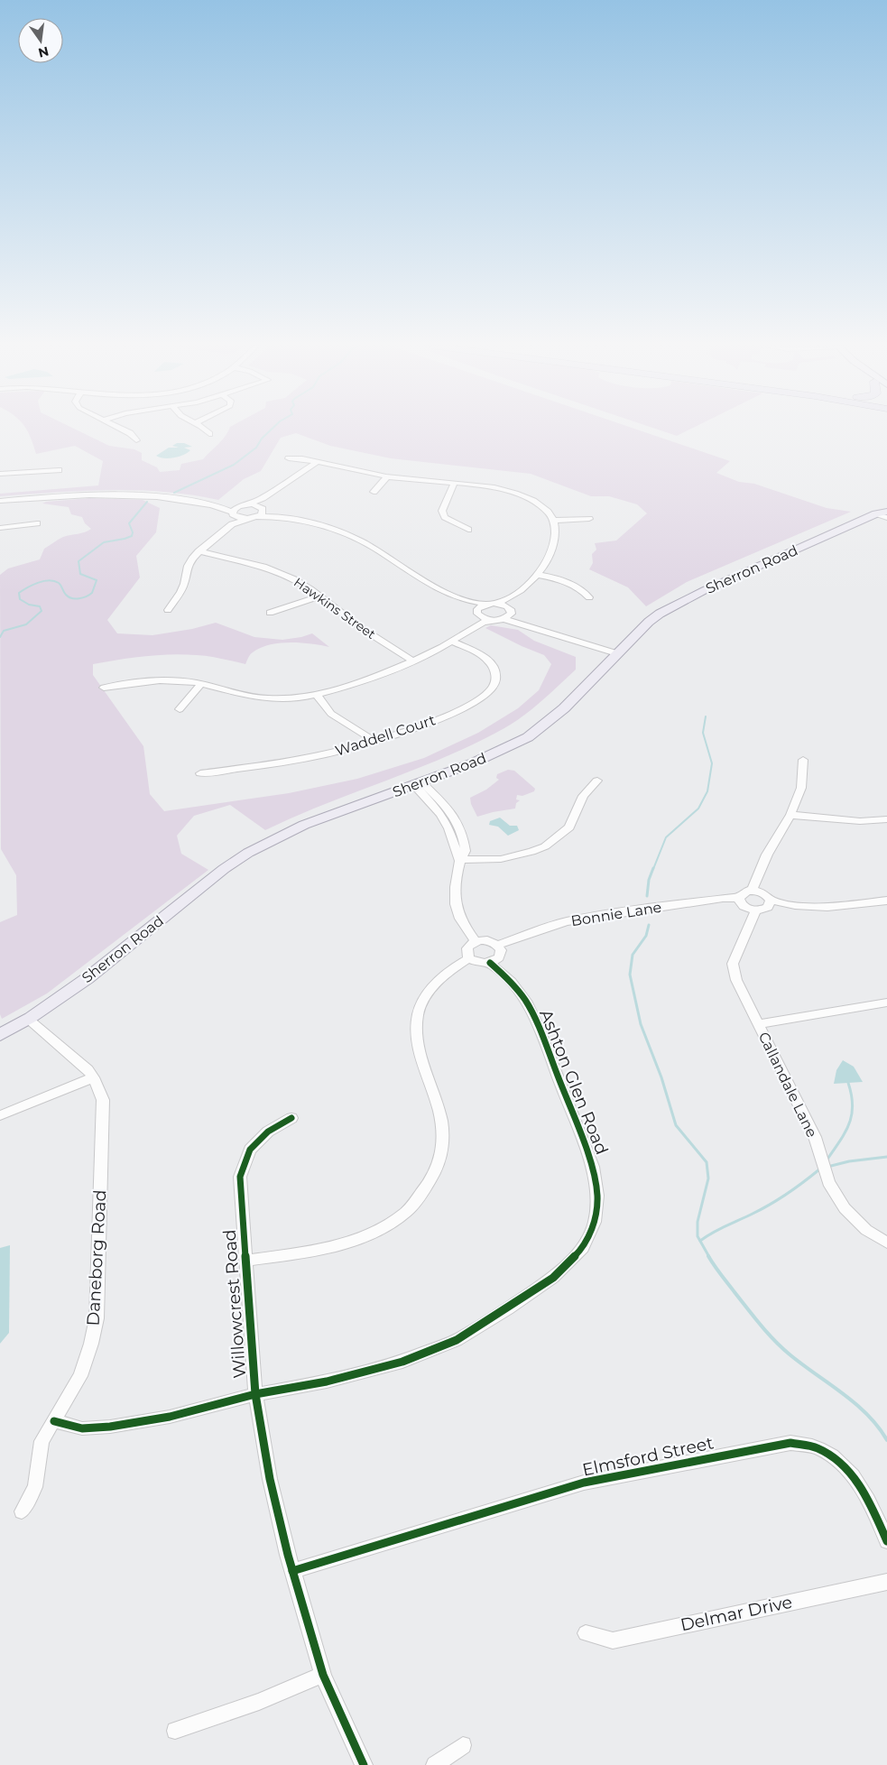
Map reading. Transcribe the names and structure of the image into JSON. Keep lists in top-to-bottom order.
{
  "streets": {
    "main road": ["Sherron Road"],
    "street": [
      "Hawkins Street",
      "Waddell Court",
      "Bonnie Lane",
      "Ashton Glen Road",
      "Callandale Lane",
      "Daneborg Road",
      "Willowcrest Road",
      "Elmsford Street",
      "Delmar Drive"
    ]
  },
  "crossings": [
    ["Sherron Road", "Daneborg Road"],
    ["Bonnie Lane", "Ashton Glen Road"],
    ["Bonnie Lane", "Callandale Lane"],
    ["Ashton Glen Road", "Daneborg Road"],
    ["Ashton Glen Road", "Willowcrest Road"],
    ["Willowcrest Road", "Elmsford Street"]
  ],
  "north": "bottom"
}
